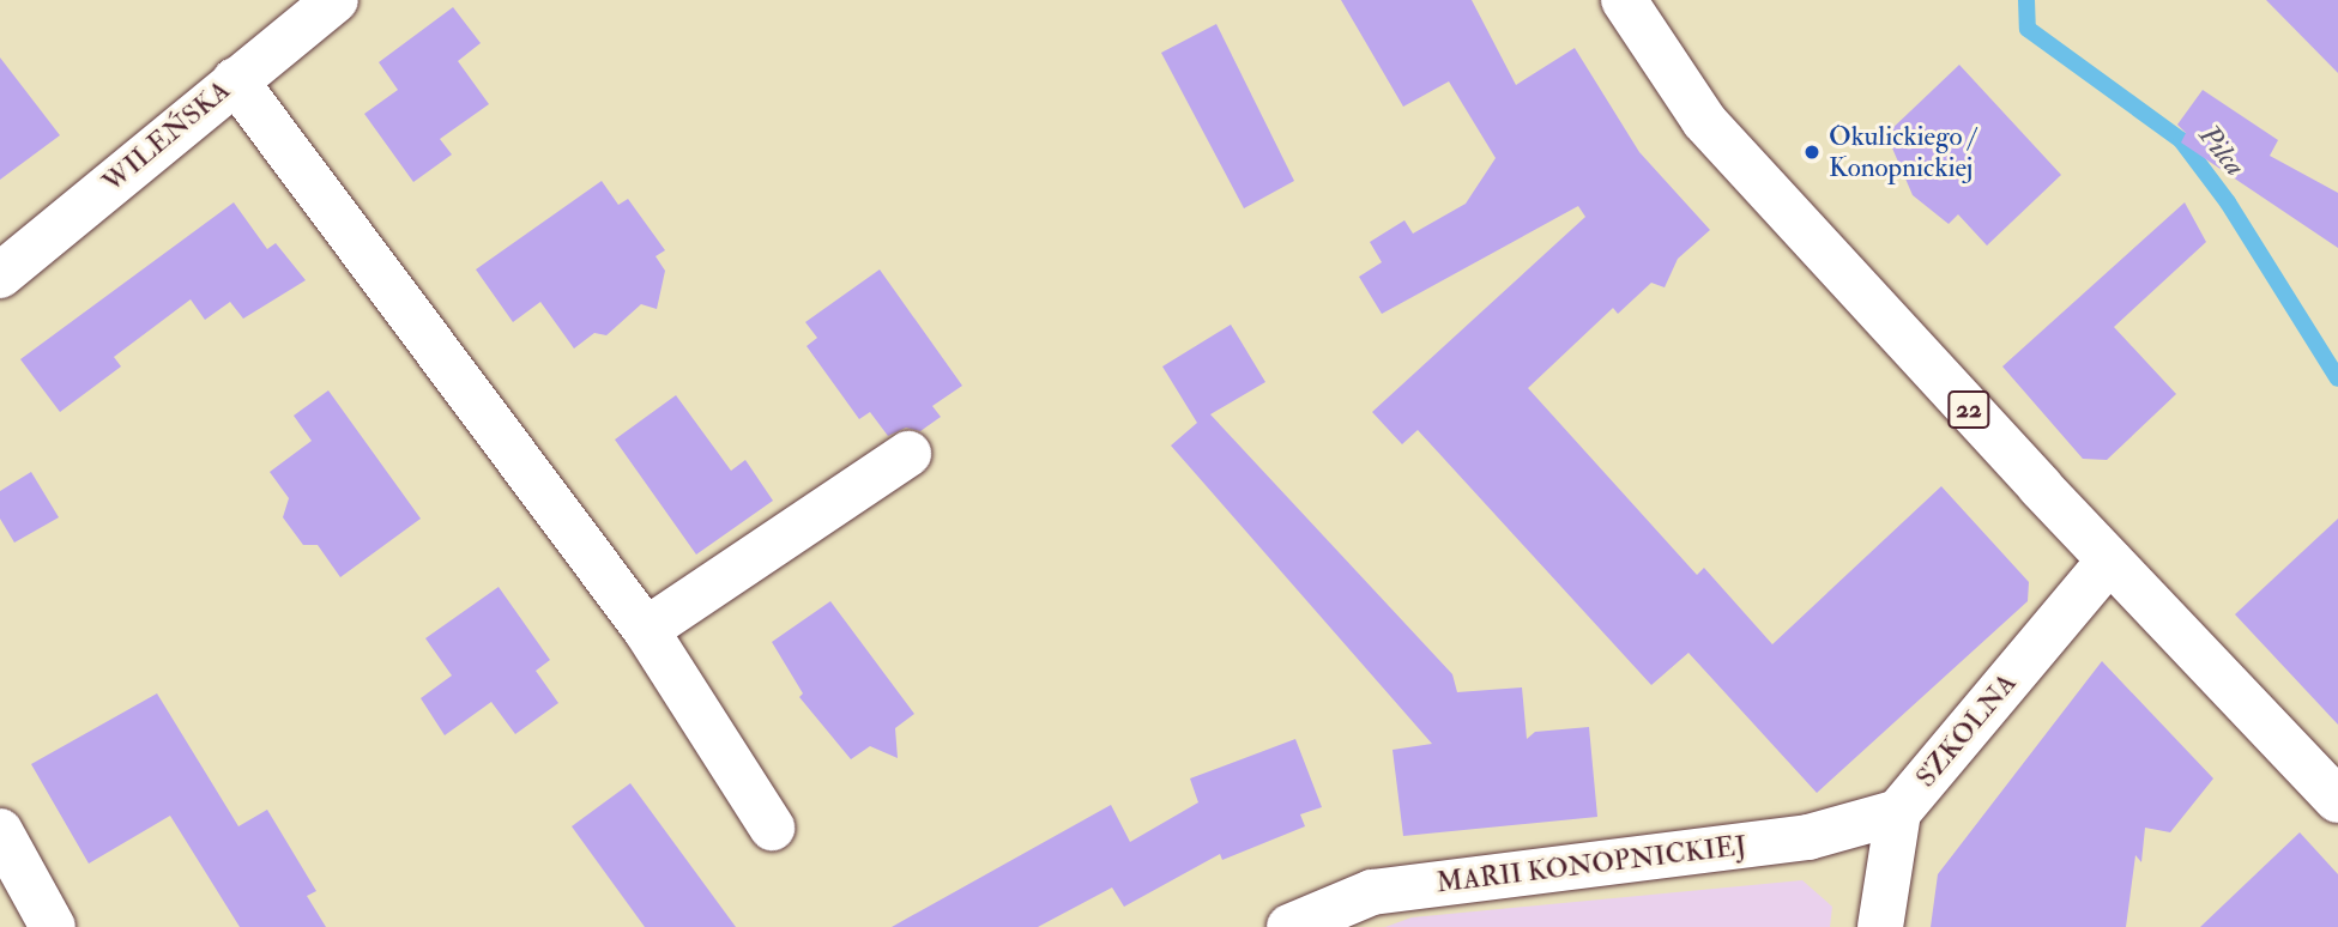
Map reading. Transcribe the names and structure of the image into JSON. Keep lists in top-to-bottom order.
{
  "streets": {
    "street": [
      "WILEŃSKA",
      "22",
      "SZKOLNA",
      "MARII KONOPNICKIEJ"
    ]
  },
  "crossings": [
    ["22", "SZKOLNA"],
    ["SZKOLNA", "MARII KONOPNICKIEJ"]
  ],
  "water": ["Pilca"],
  "places": ["Okulickiego / Konopnickiej"]
}
